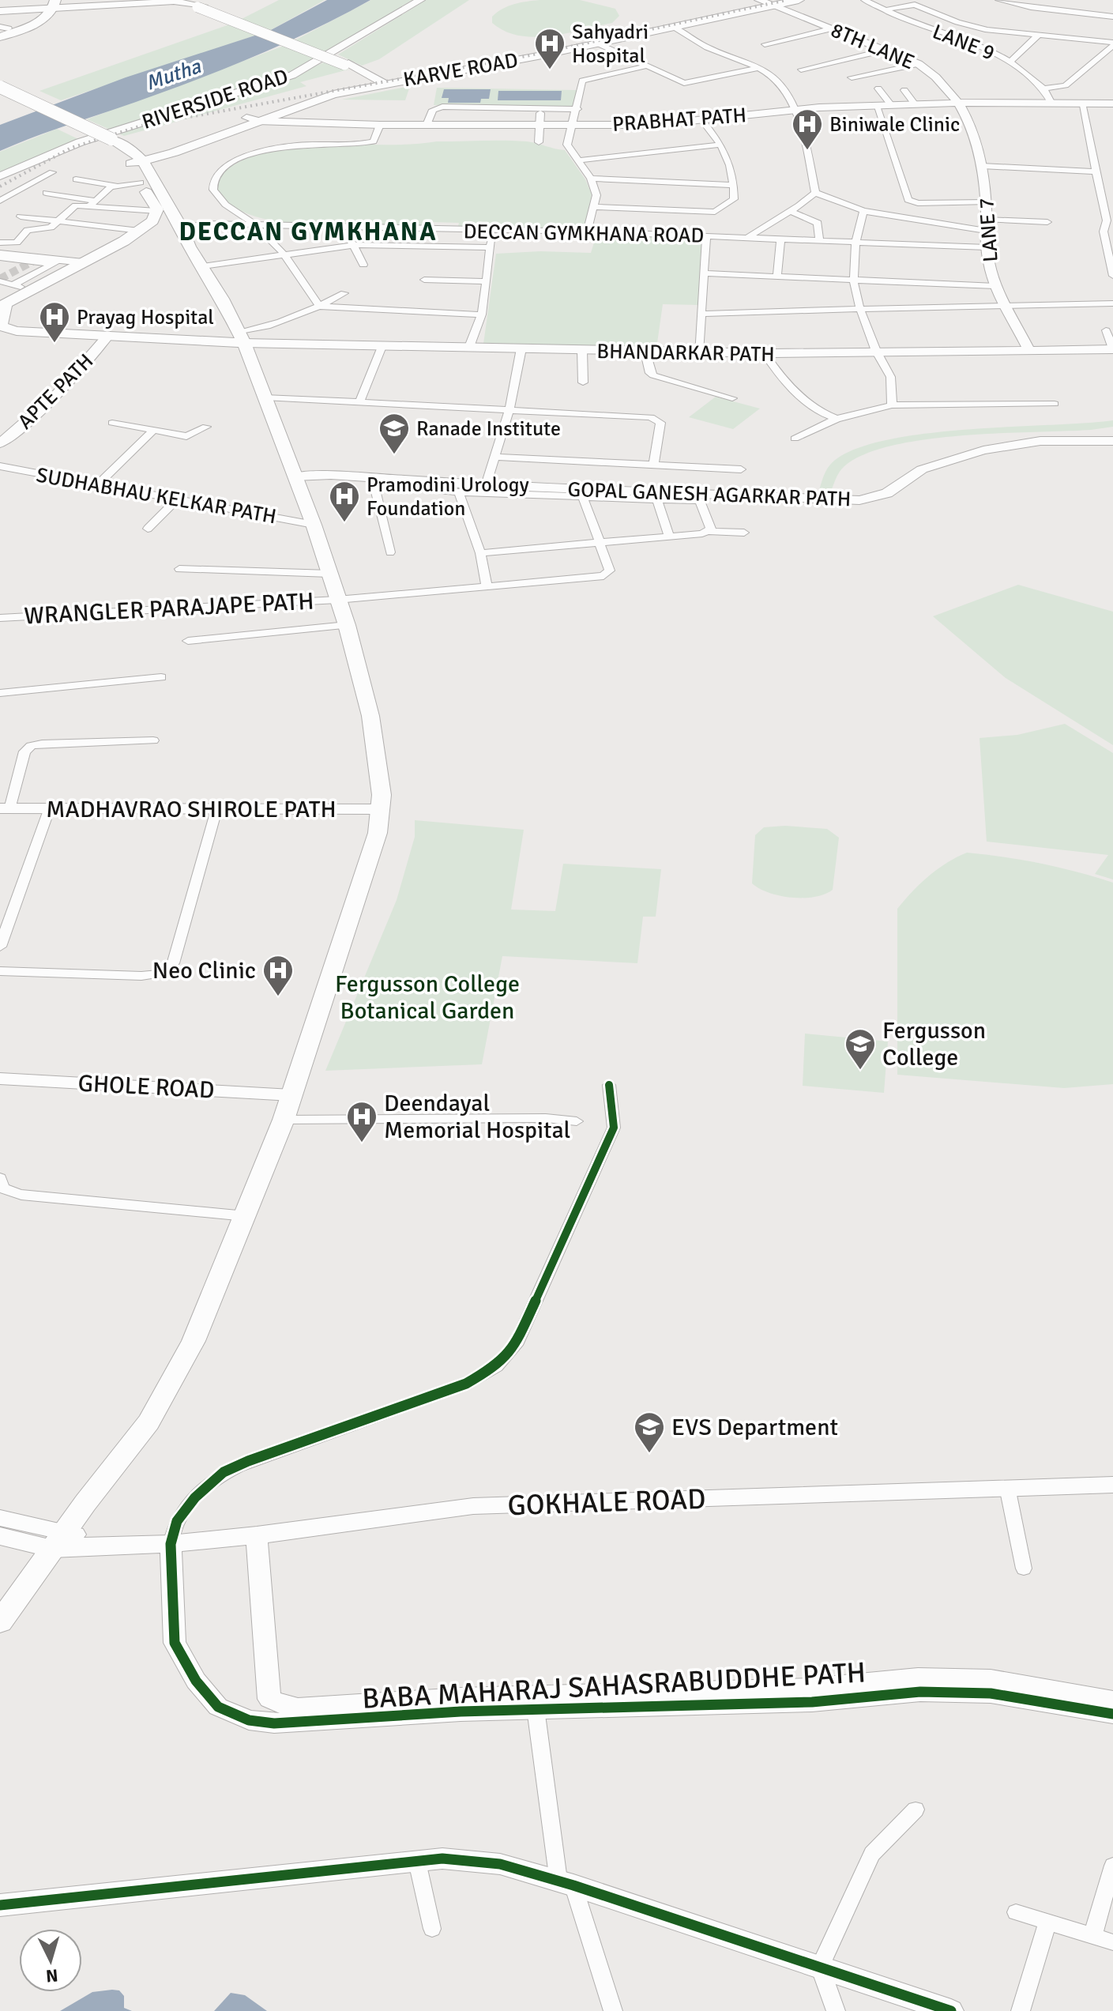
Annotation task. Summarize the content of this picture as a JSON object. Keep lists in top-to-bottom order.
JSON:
{
  "streets": {
    "main road": ["KARVE ROAD"],
    "street": [
      "LANE 9",
      "8TH LANE",
      "RIVERSIDE ROAD",
      "PRABHAT PATH",
      "LANE 7",
      "DECCAN GYMKHANA ROAD",
      "BHANDARKAR PATH",
      "APTE PATH",
      "GOPAL GANESH AGARKAR PATH",
      "SUDHABHAU KELKAR PATH",
      "WRANGLER PARAJAPE PATH",
      "MADHAVRAO SHIROLE PATH",
      "GHOLE ROAD",
      "GOKHALE ROAD",
      "BABA MAHARAJ SAHASRABUDDHE PATH"
    ]
  },
  "crossings": [
    ["LANE 9", "PRABHAT PATH"],
    ["8TH LANE", "KARVE ROAD"],
    ["8TH LANE", "PRABHAT PATH"],
    ["8TH LANE", "LANE 7"],
    ["KARVE ROAD", "PRABHAT PATH"],
    ["PRABHAT PATH", "LANE 7"],
    ["LANE 7", "DECCAN GYMKHANA ROAD"],
    ["LANE 7", "BHANDARKAR PATH"],
    ["GOKHALE ROAD", "BABA MAHARAJ SAHASRABUDDHE PATH"]
  ],
  "districts": ["DECCAN GYMKHANA"],
  "water": ["Mutha"],
  "parks": ["Fergusson College Botanical Garden"],
  "places": {
    "hospital": [
      "Sahyadri Hospital",
      "Biniwale Clinic",
      "Prayag Hospital",
      "Pramodini Urology Foundation",
      "Neo Clinic",
      "Deendayal Memorial Hospital"
    ],
    "school or university": ["Ranade Institute", "Fergusson College", "EVS Department"]
  },
  "north": "bottom"
}
